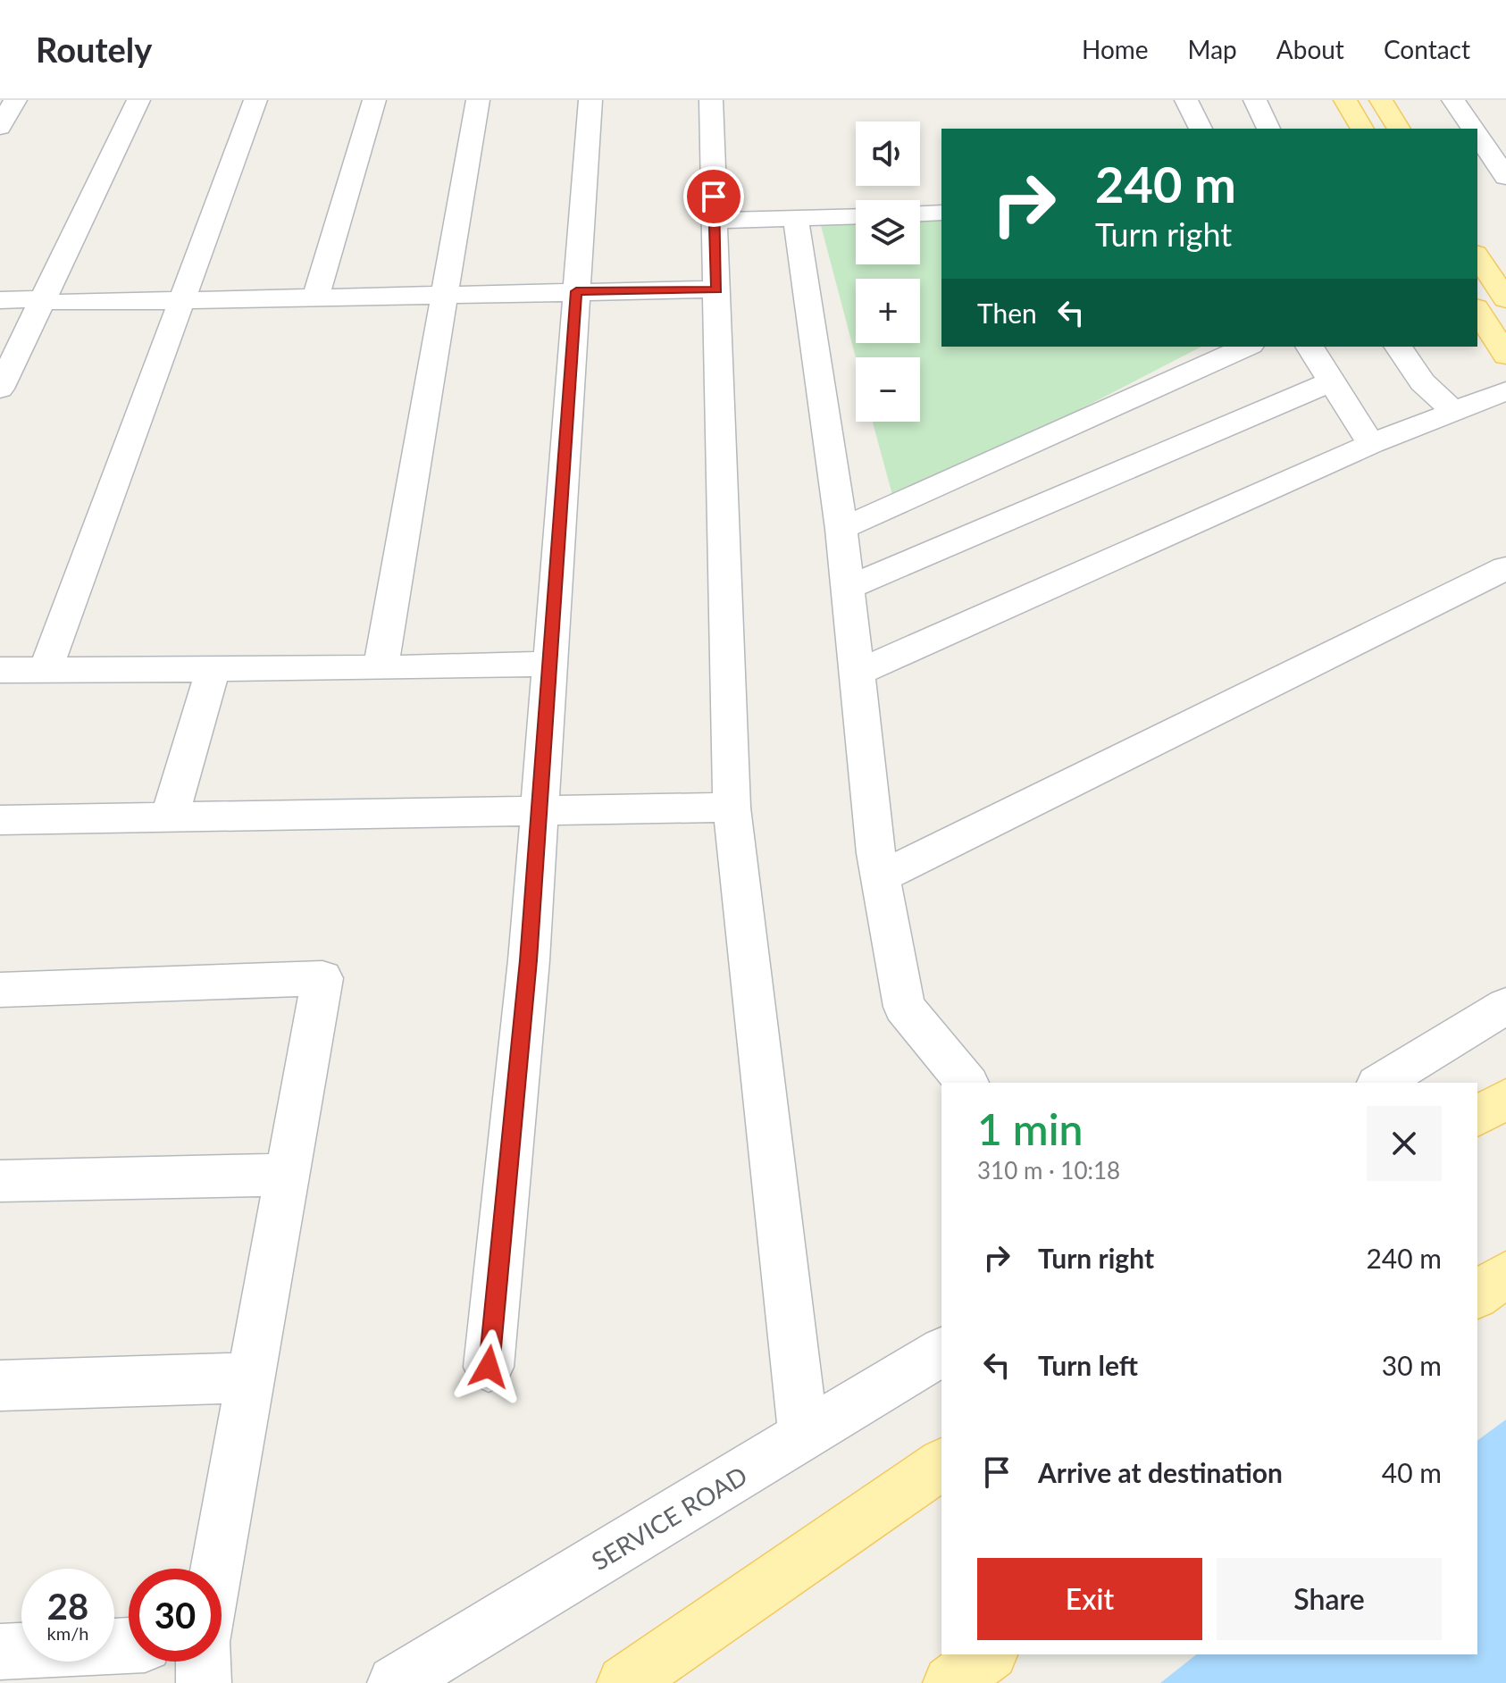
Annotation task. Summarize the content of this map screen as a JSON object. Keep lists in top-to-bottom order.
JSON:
{
  "streets": {
    "street": ["SERVICE ROAD"]
  },
  "page": {
    "header": "Routely",
    "nav": [
      "Home",
      "Map",
      "About",
      "Contact"
    ],
    "map_buttons": ["+", "−"],
    "turn": ["240 m", "Turn right"],
    "then": "Then",
    "heading": ["1 min", "310 m · 10:18"],
    "list": [
      {
        "name": "Turn right",
        "value": "240 m"
      },
      {
        "name": "Turn left",
        "value": "30 m"
      },
      {
        "name": "Arrive at destination",
        "value": "40 m"
      }
    ],
    "buttons": ["Exit", "Share"],
    "speed": "28 km/h",
    "limit": "30"
  }
}
